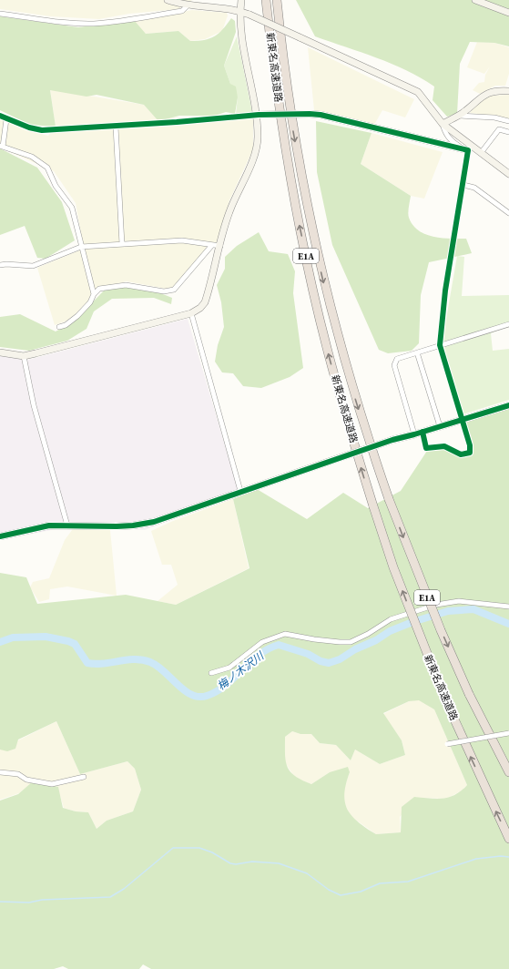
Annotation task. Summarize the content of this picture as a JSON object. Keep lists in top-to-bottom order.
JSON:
{
  "streets": {
    "highway": ["新東名高速道路", "E1A"]
  },
  "water": ["梅ノ木沢川"]
}
